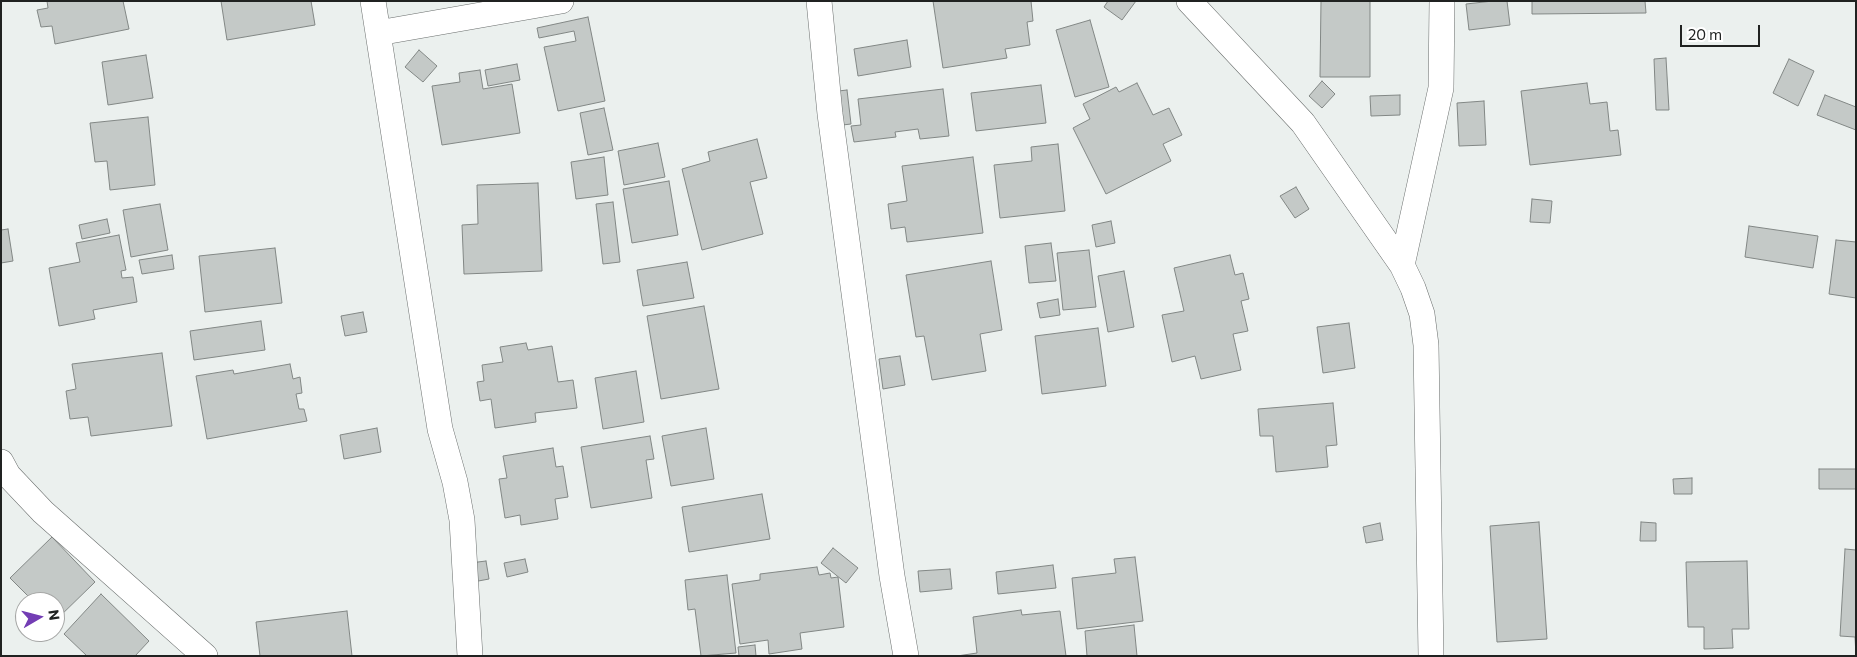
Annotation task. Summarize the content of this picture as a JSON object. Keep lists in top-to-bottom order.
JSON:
{
  "scale_bar": "20 m",
  "north": "right"
}
